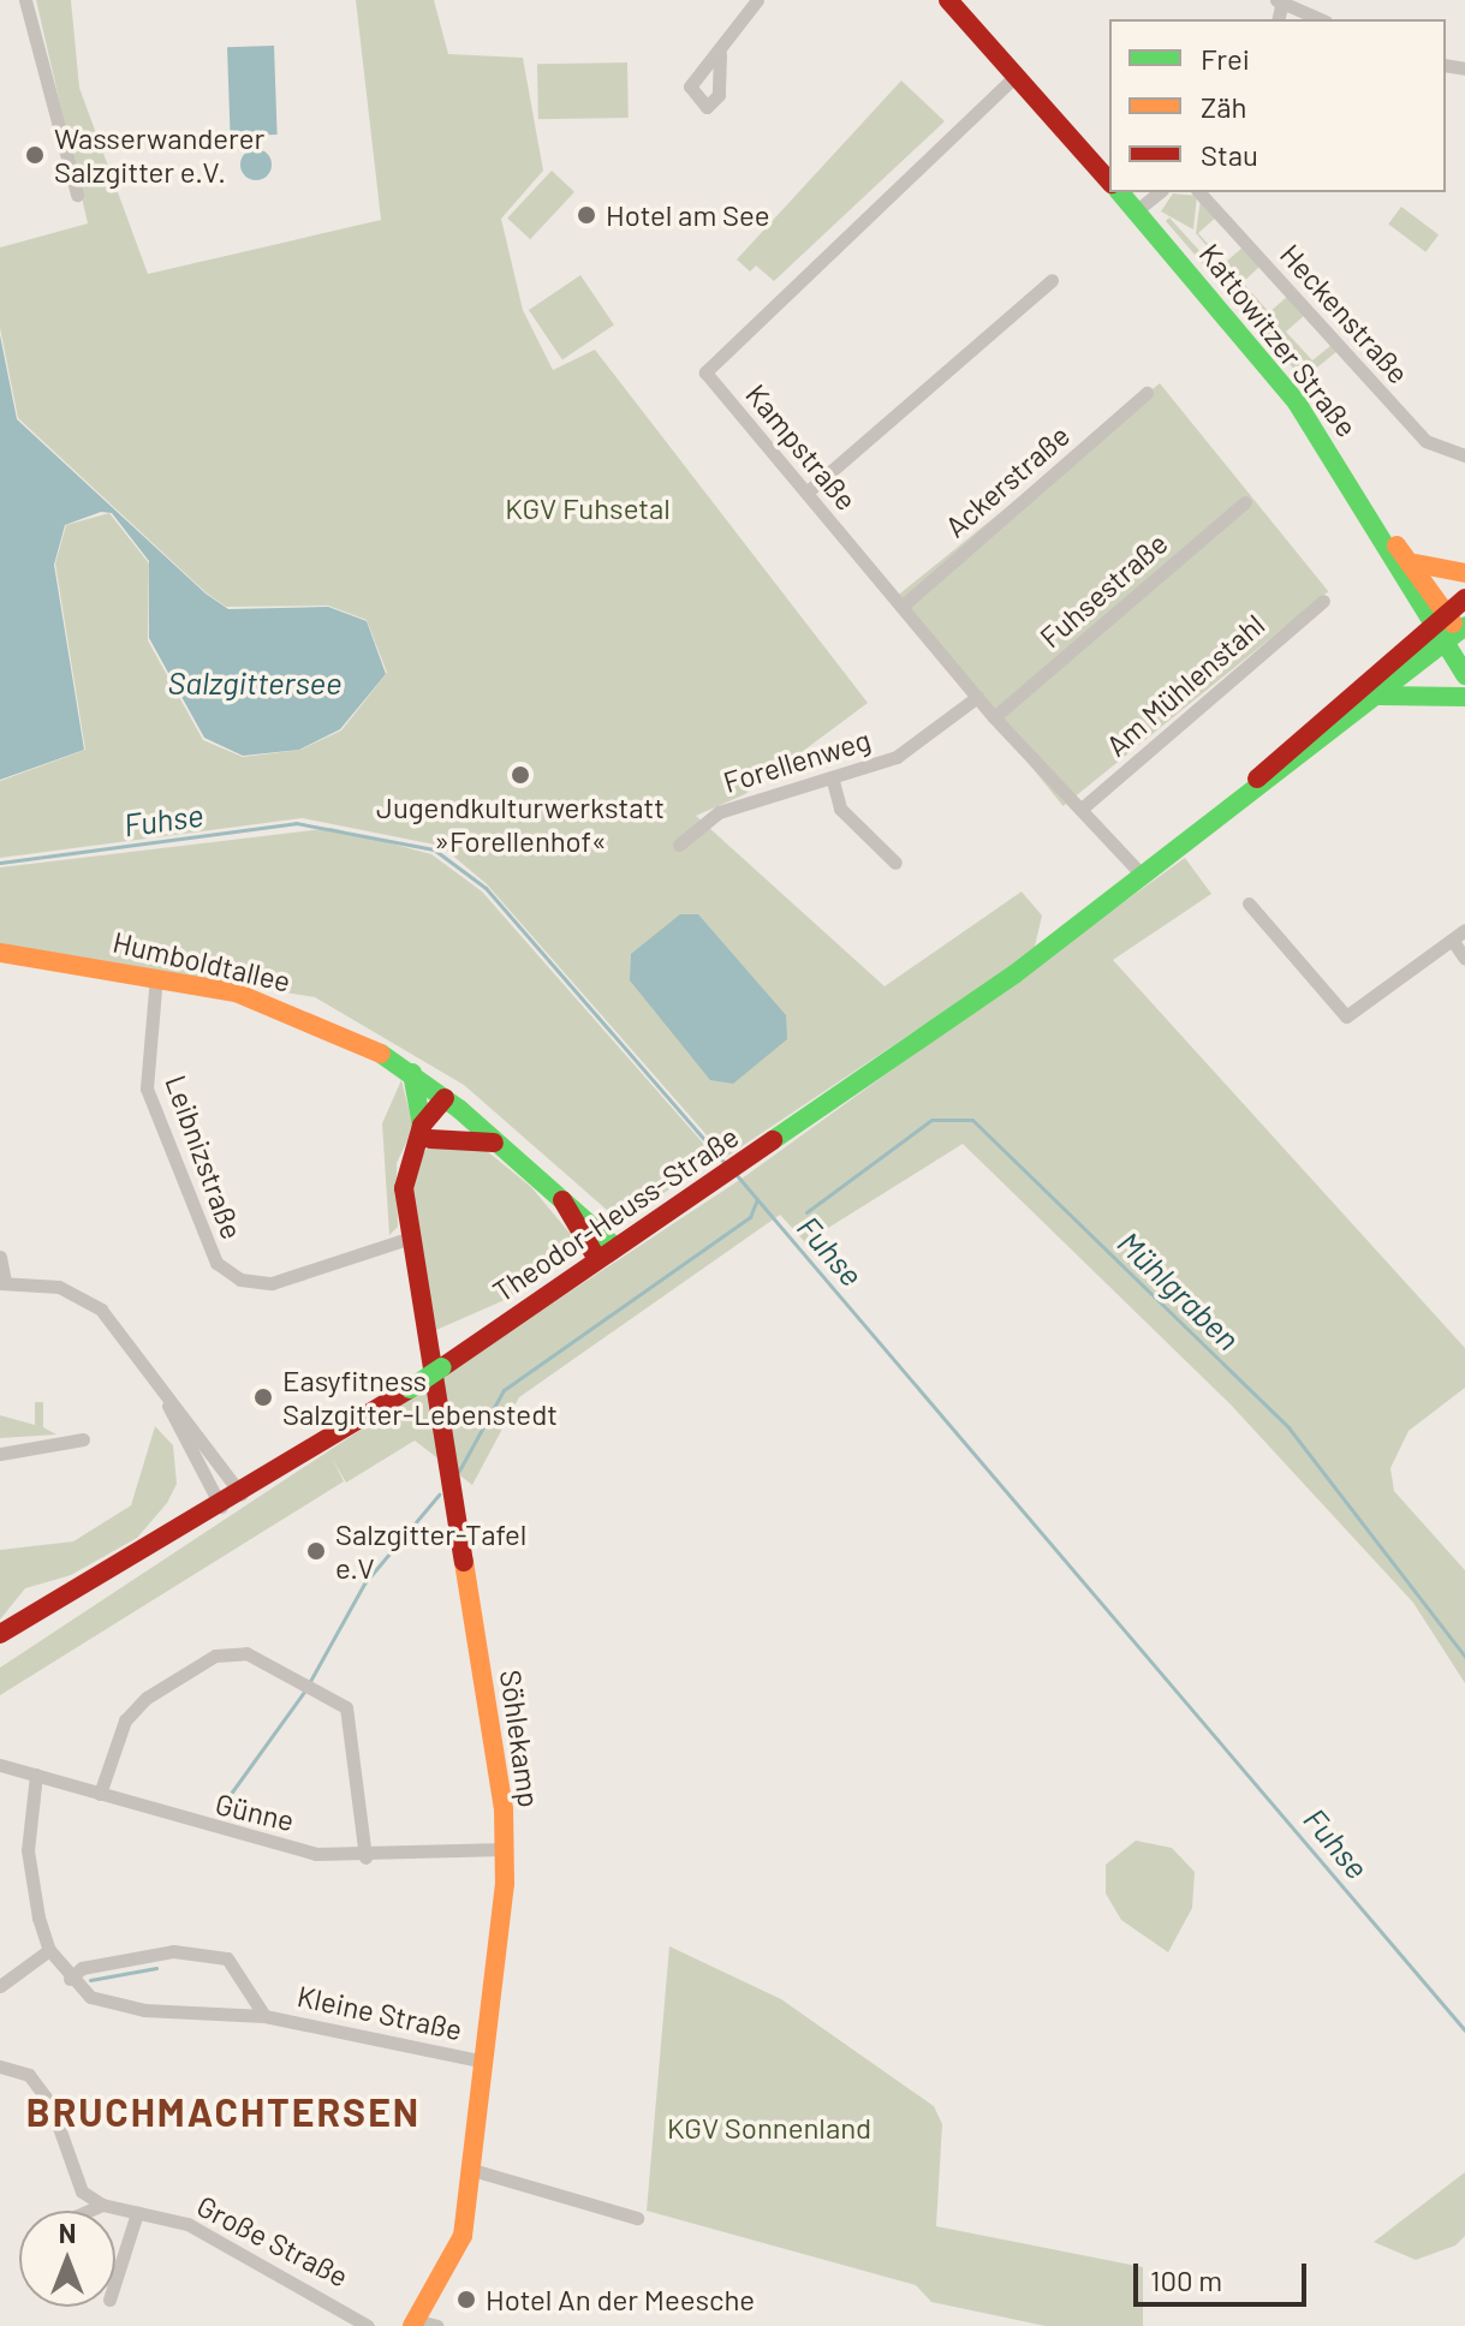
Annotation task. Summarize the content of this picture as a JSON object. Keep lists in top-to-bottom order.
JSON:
{
  "streets": {
    "street": [
      "Heckenstraße",
      "Kattowitzer Straße",
      "Kampstraße",
      "Ackerstraße",
      "Fuhsestraße",
      "Am Mühlenstahl",
      "Forellenweg",
      "Humboldtallee",
      "Leibnizstraße",
      "Theodor-Heuss-Straße",
      "Söhlekamp",
      "Günne",
      "Kleine Straße",
      "Große Straße"
    ]
  },
  "crossings": [
    ["Kampstraße", "Ackerstraße"],
    ["Kampstraße", "Fuhsestraße"],
    ["Kampstraße", "Am Mühlenstahl"],
    ["Kampstraße", "Forellenweg"],
    ["Kampstraße", "Theodor-Heuss-Straße"],
    ["Humboldtallee", "Leibnizstraße"],
    ["Humboldtallee", "Theodor-Heuss-Straße"],
    ["Humboldtallee", "Söhlekamp"],
    ["Leibnizstraße", "Söhlekamp"],
    ["Söhlekamp", "Günne"],
    ["Söhlekamp", "Kleine Straße"]
  ],
  "districts": ["BRUCHMACHTERSEN"],
  "water": ["Salzgittersee", "Fuhse", "Mühlgraben"],
  "parks": ["KGV Fuhsetal", "KGV Sonnenland"],
  "places": [
    "Wasserwanderer Salzgitter e.V.",
    "Hotel am See",
    "Jugendkulturwerkstatt »Forellenhof«",
    "Easyfitness Salzgitter-Lebenstedt",
    "Salzgitter-Tafel e.V",
    "Hotel An der Meesche"
  ],
  "legend": ["Frei", "Zäh", "Stau"],
  "scale_bar": "100 m",
  "north": "top"
}
